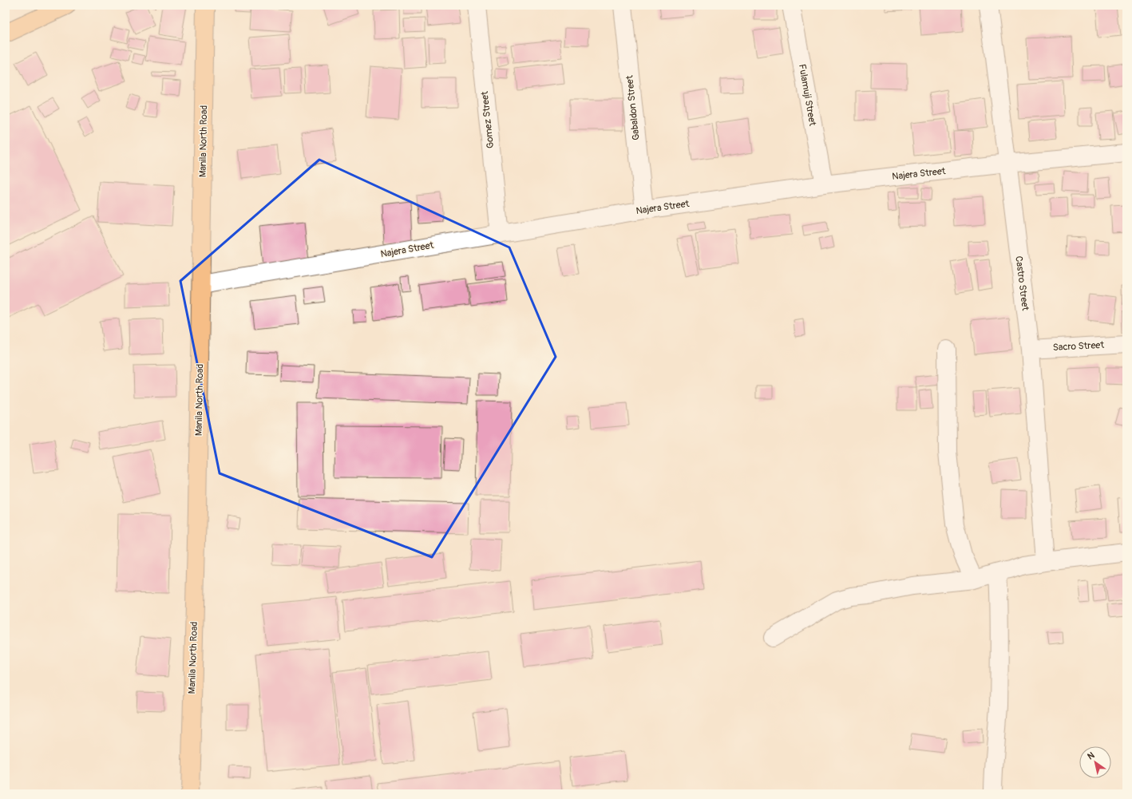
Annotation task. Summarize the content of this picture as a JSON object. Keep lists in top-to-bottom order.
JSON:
{
  "streets": {
    "main road": ["Manila North Road"],
    "street": [
      "Fulamuji Street",
      "Gabaldon Street",
      "Gomez Street",
      "Najera Street",
      "Castro Street",
      "Sacro Street"
    ]
  },
  "crossings": [
    ["Fulamuji Street", "Najera Street"],
    ["Gabaldon Street", "Najera Street"],
    ["Gomez Street", "Najera Street"],
    ["Manila North Road", "Najera Street"],
    ["Najera Street", "Castro Street"],
    ["Castro Street", "Sacro Street"]
  ],
  "north": "top left"
}
